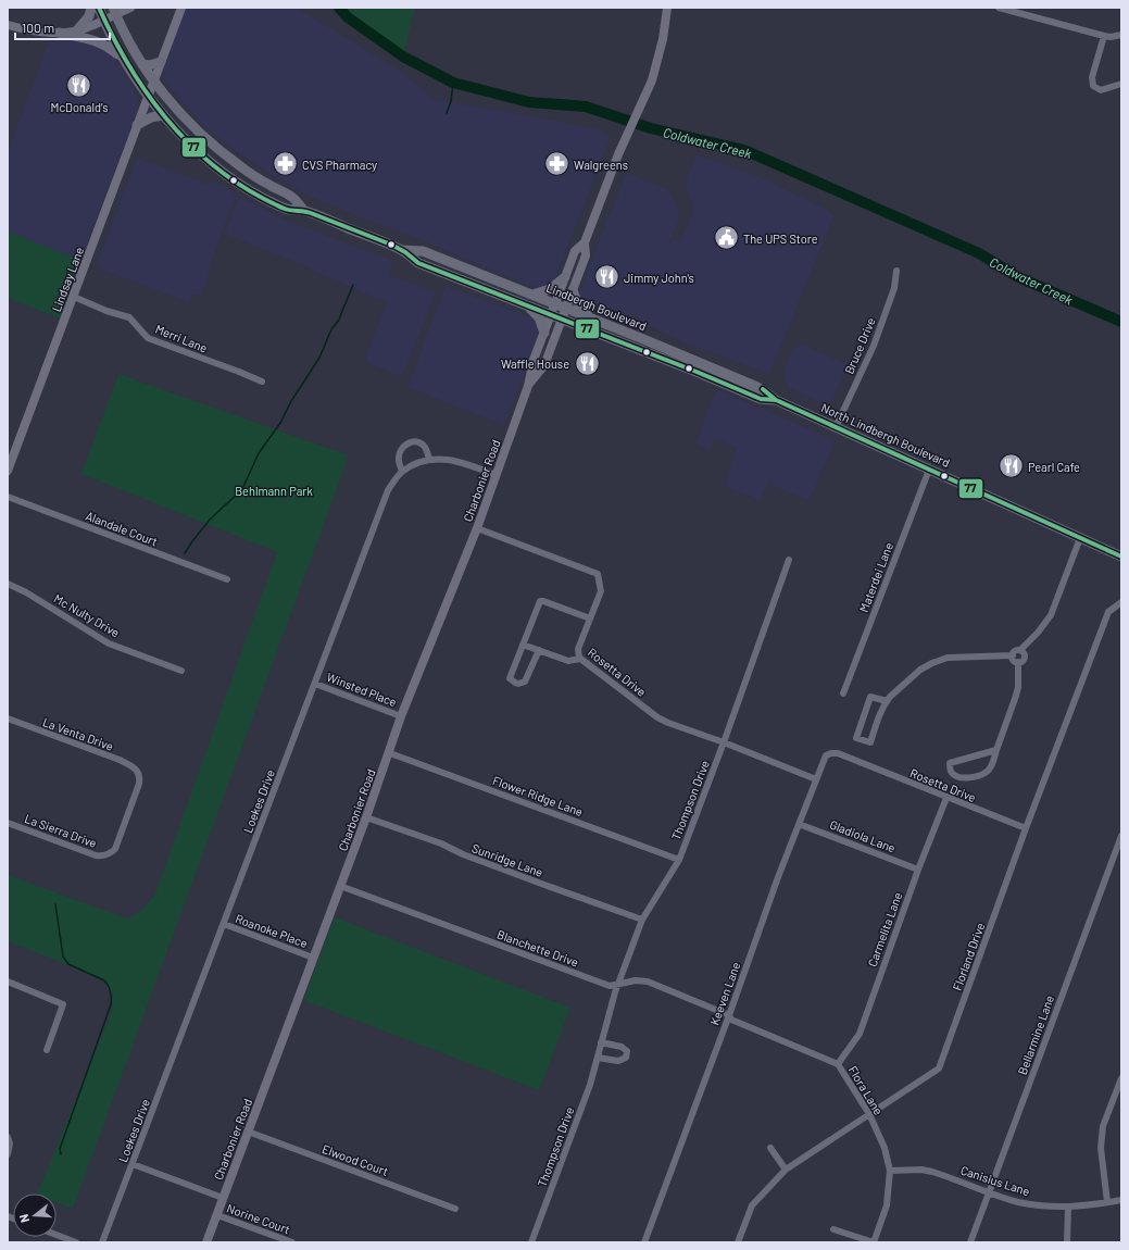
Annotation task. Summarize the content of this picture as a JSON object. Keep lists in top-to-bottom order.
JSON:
{
  "streets": {
    "main road": [
      "Lindsay Lane",
      "Lindbergh Boulevard",
      "North Lindbergh Boulevard",
      "Charbonier Road"
    ],
    "street": [
      "Merri Lane",
      "Bruce Drive",
      "Alandale Court",
      "Materdei Lane",
      "Mc Nulty Drive",
      "Rosetta Drive",
      "Winsted Place",
      "La Venta Drive",
      "Flower Ridge Lane",
      "Thompson Drive",
      "Loekes Drive",
      "La Sierra Drive",
      "Gladiola Lane",
      "Sunridge Lane",
      "Carmelita Lane",
      "Roanoke Place",
      "Blanchette Drive",
      "Florland Drive",
      "Keeven Lane",
      "Bellarmine Lane",
      "Flora Lane",
      "Elwood Court",
      "Canisius Lane",
      "Norine Court"
    ]
  },
  "crossings": [
    ["Lindsay Lane", "Lindbergh Boulevard"],
    ["Lindsay Lane", "Merri Lane"],
    ["Lindbergh Boulevard", "North Lindbergh Boulevard"],
    ["Lindbergh Boulevard", "Charbonier Road"],
    ["Bruce Drive", "North Lindbergh Boulevard"],
    ["North Lindbergh Boulevard", "Materdei Lane"],
    ["Charbonier Road", "Rosetta Drive"],
    ["Charbonier Road", "Winsted Place"],
    ["Charbonier Road", "Flower Ridge Lane"],
    ["Charbonier Road", "Loekes Drive"],
    ["Charbonier Road", "Sunridge Lane"],
    ["Charbonier Road", "Roanoke Place"],
    ["Charbonier Road", "Blanchette Drive"],
    ["Charbonier Road", "Elwood Court"],
    ["Charbonier Road", "Norine Court"],
    ["Rosetta Drive", "Thompson Drive"],
    ["Rosetta Drive", "Carmelita Lane"],
    ["Rosetta Drive", "Florland Drive"],
    ["Rosetta Drive", "Keeven Lane"],
    ["Winsted Place", "Loekes Drive"],
    ["La Venta Drive", "La Sierra Drive"],
    ["Flower Ridge Lane", "Thompson Drive"],
    ["Thompson Drive", "Sunridge Lane"],
    ["Thompson Drive", "Blanchette Drive"],
    ["Loekes Drive", "Roanoke Place"],
    ["Gladiola Lane", "Carmelita Lane"],
    ["Gladiola Lane", "Keeven Lane"],
    ["Carmelita Lane", "Flora Lane"],
    ["Blanchette Drive", "Keeven Lane"],
    ["Blanchette Drive", "Flora Lane"],
    ["Florland Drive", "Flora Lane"],
    ["Keeven Lane", "Flora Lane"],
    ["Bellarmine Lane", "Canisius Lane"],
    ["Flora Lane", "Canisius Lane"]
  ],
  "water": ["Coldwater Creek"],
  "parks": ["Behlmann Park"],
  "places": {
    "restaurant": [
      "McDonald's",
      "Jimmy John's",
      "Waffle House",
      "Pearl Cafe"
    ],
    "pharmacy": ["CVS Pharmacy", "Walgreens"],
    "public building": ["The UPS Store"]
  },
  "lines": ["transit line 77"],
  "scale_bar": "100 m",
  "north": "left"
}
